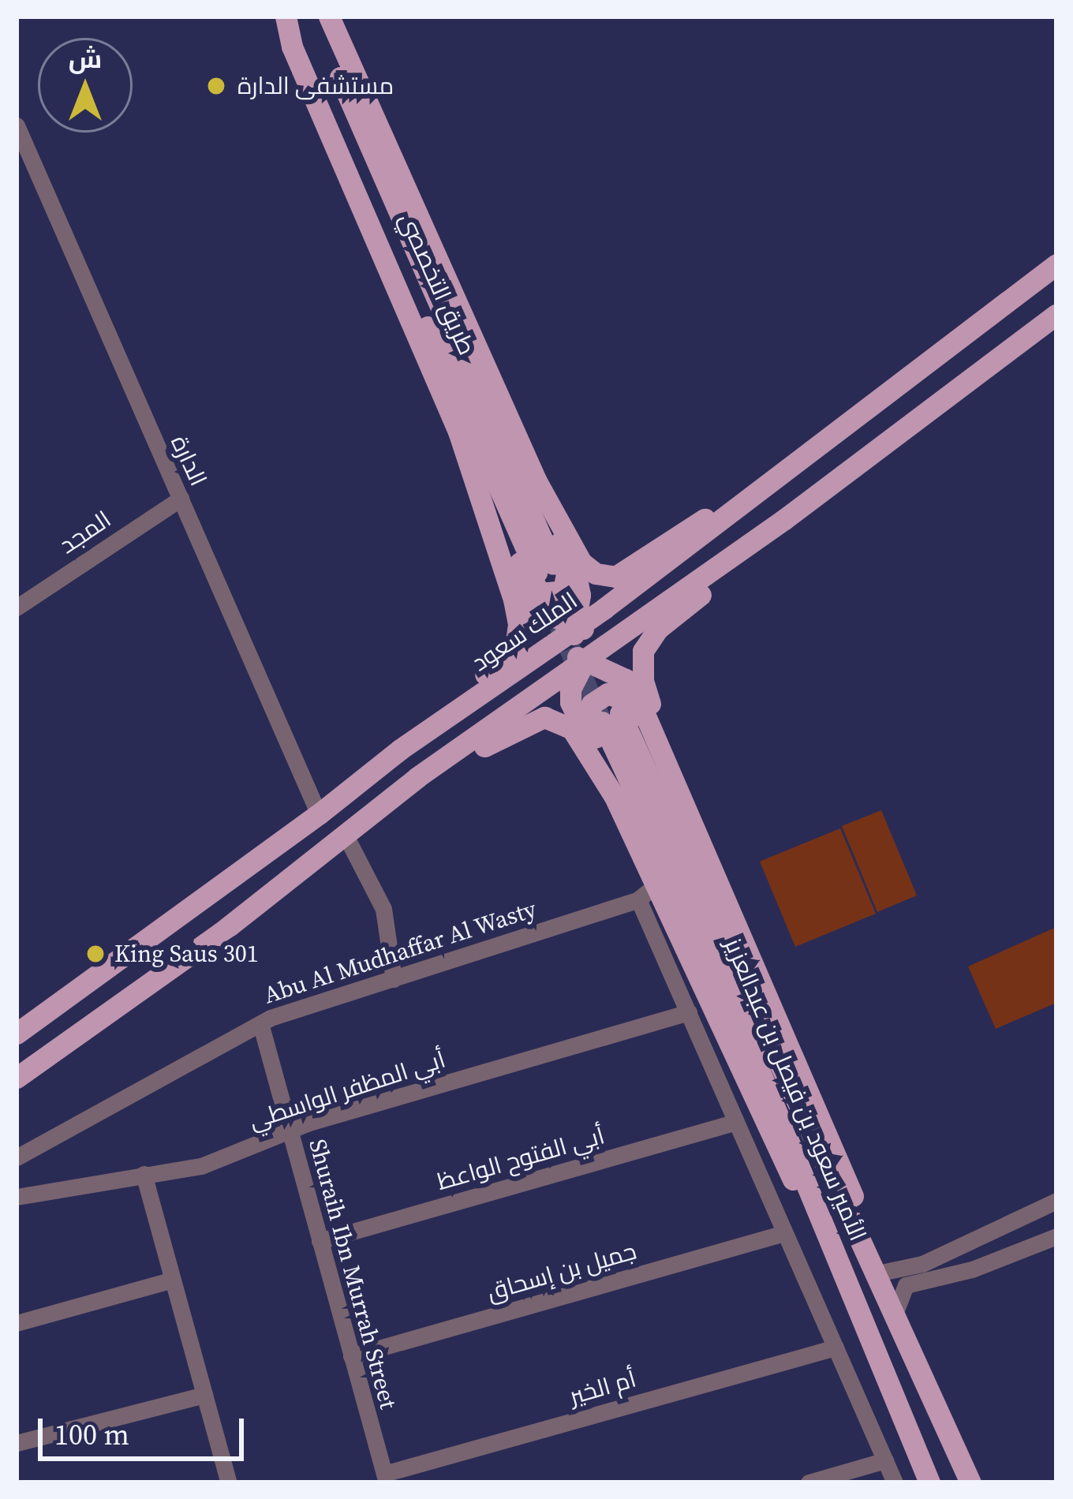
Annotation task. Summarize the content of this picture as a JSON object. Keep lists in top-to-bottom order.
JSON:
{
  "streets": {
    "main road": ["طريق التخصصي", "الملك سعود", "الأمير سعود بن فيصل بن عبدالعزيز"],
    "street": [
      "الدارة",
      "المجد",
      "Abu Al Mudhaffar Al Wasty",
      "أبي المظفر الواسطي",
      "أبي الفتوح الواعظ",
      "جميل بن إسحاق",
      "Shuraih Ibn Murrah Street",
      "أم الخير"
    ]
  },
  "crossings": [
    ["الدارة", "المجد"],
    ["الدارة", "الملك سعود"],
    ["Abu Al Mudhaffar Al Wasty", "Shuraih Ibn Murrah Street"],
    ["أبي المظفر الواسطي", "Shuraih Ibn Murrah Street"],
    ["أبي الفتوح الواعظ", "Shuraih Ibn Murrah Street"],
    ["جميل بن إسحاق", "Shuraih Ibn Murrah Street"],
    ["Shuraih Ibn Murrah Street", "أم الخير"]
  ],
  "places": ["مستشفى الدارة", "King Saus 301"],
  "scale_bar": "100 m",
  "north": "top"
}
